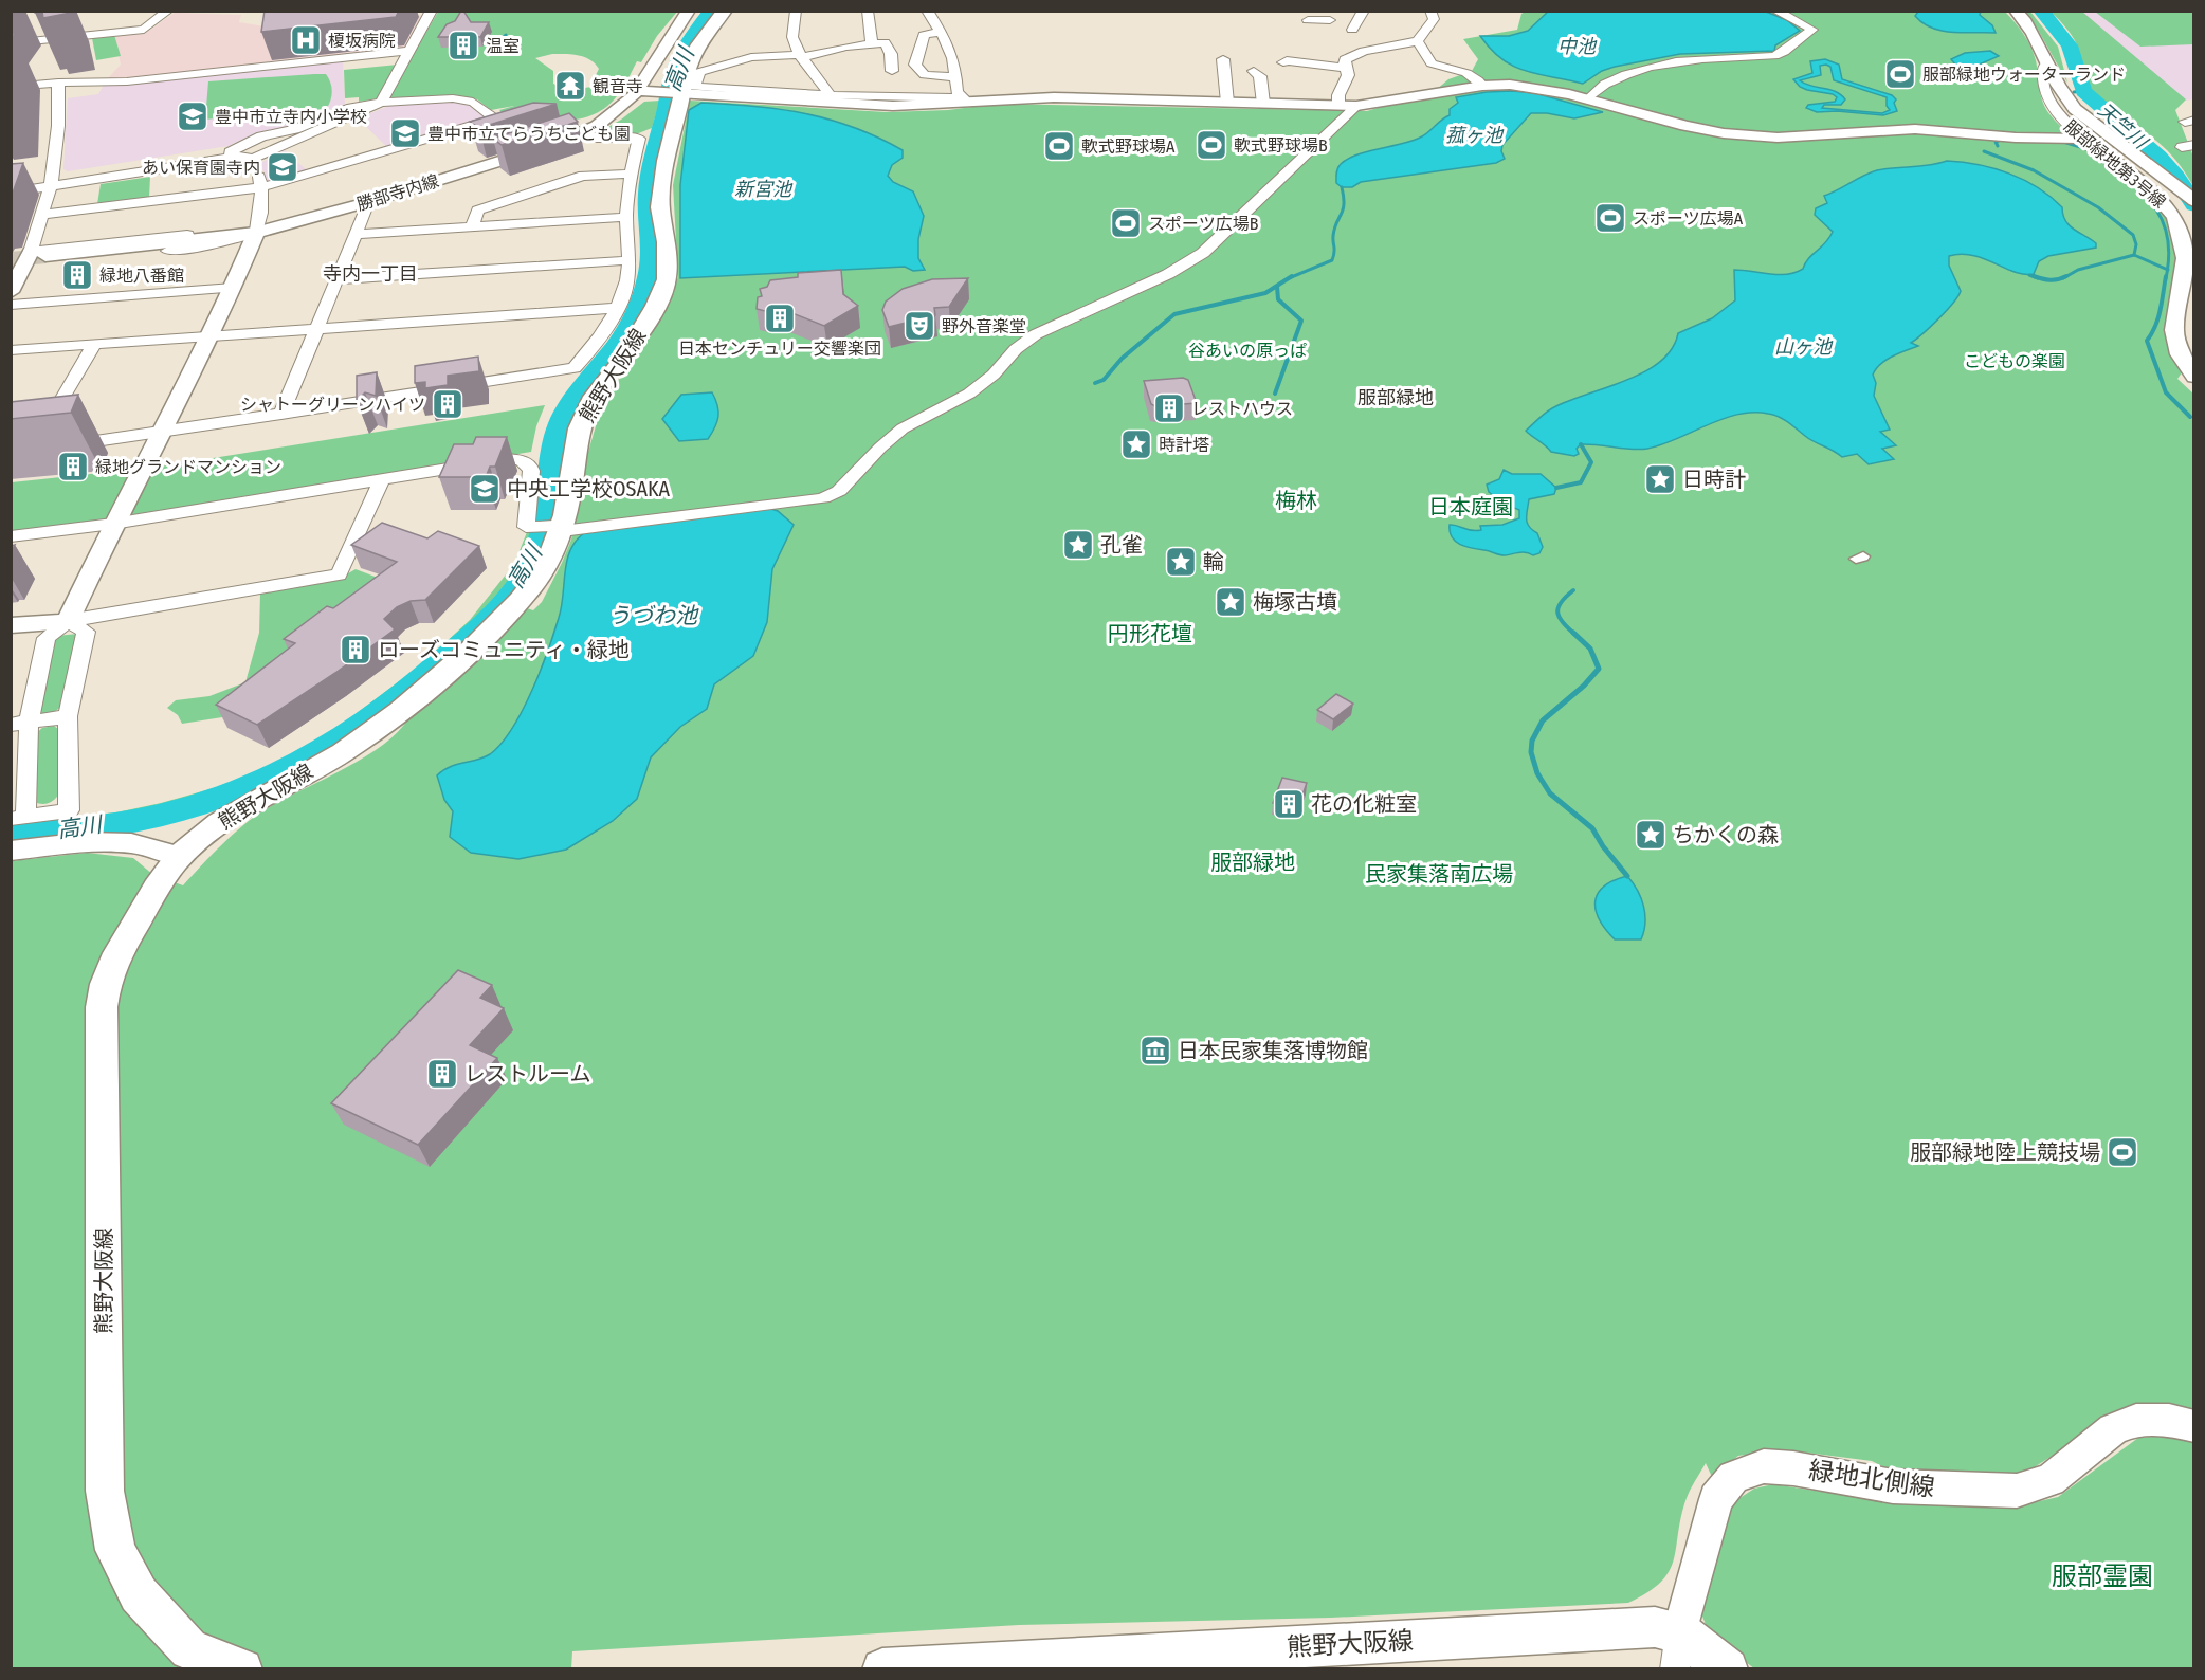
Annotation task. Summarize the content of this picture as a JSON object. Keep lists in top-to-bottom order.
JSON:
{
  "streets": {
    "main road": ["熊野大阪線"],
    "street": ["服部緑地第3号線", "勝部寺内線", "緑地北側線"]
  },
  "crossings": [
    ["熊野大阪線", "緑地北側線"]
  ],
  "districts": ["寺内一丁目", "服部緑地"],
  "water": [
    "中池",
    "高川",
    "天竺川",
    "菰ヶ池",
    "新宮池",
    "山ヶ池",
    "うづわ池"
  ],
  "parks": [
    "谷あいの原っぱ",
    "こどもの楽園",
    "梅林",
    "日本庭園",
    "円形花壇",
    "服部緑地",
    "民家集落南広場",
    "服部霊園"
  ],
  "places": {
    "hospital": ["榎坂病院"],
    "building": [
      "温室",
      "緑地八番館",
      "日本センチュリー交響楽団",
      "シャトーグリーンハイツ",
      "レストハウス",
      "緑地グランドマンション",
      "ローズコミュニティ・緑地",
      "花の化粧室",
      "レストルーム"
    ],
    "sports": [
      "服部緑地ウォーターランド",
      "軟式野球場B",
      "軟式野球場A",
      "スポーツ広場A",
      "スポーツ広場B",
      "服部緑地陸上競技場"
    ],
    "temple": ["観音寺"],
    "school or university": [
      "豊中市立寺内小学校",
      "豊中市立てらうちこども園",
      "あい保育園寺内",
      "中央工学校OSAKA"
    ],
    "theatre": ["野外音楽堂"],
    "place": [
      "時計塔",
      "日時計",
      "孔雀",
      "輪",
      "梅塚古墳",
      "ちかくの森"
    ],
    "museum": ["日本民家集落博物館"]
  }
}
